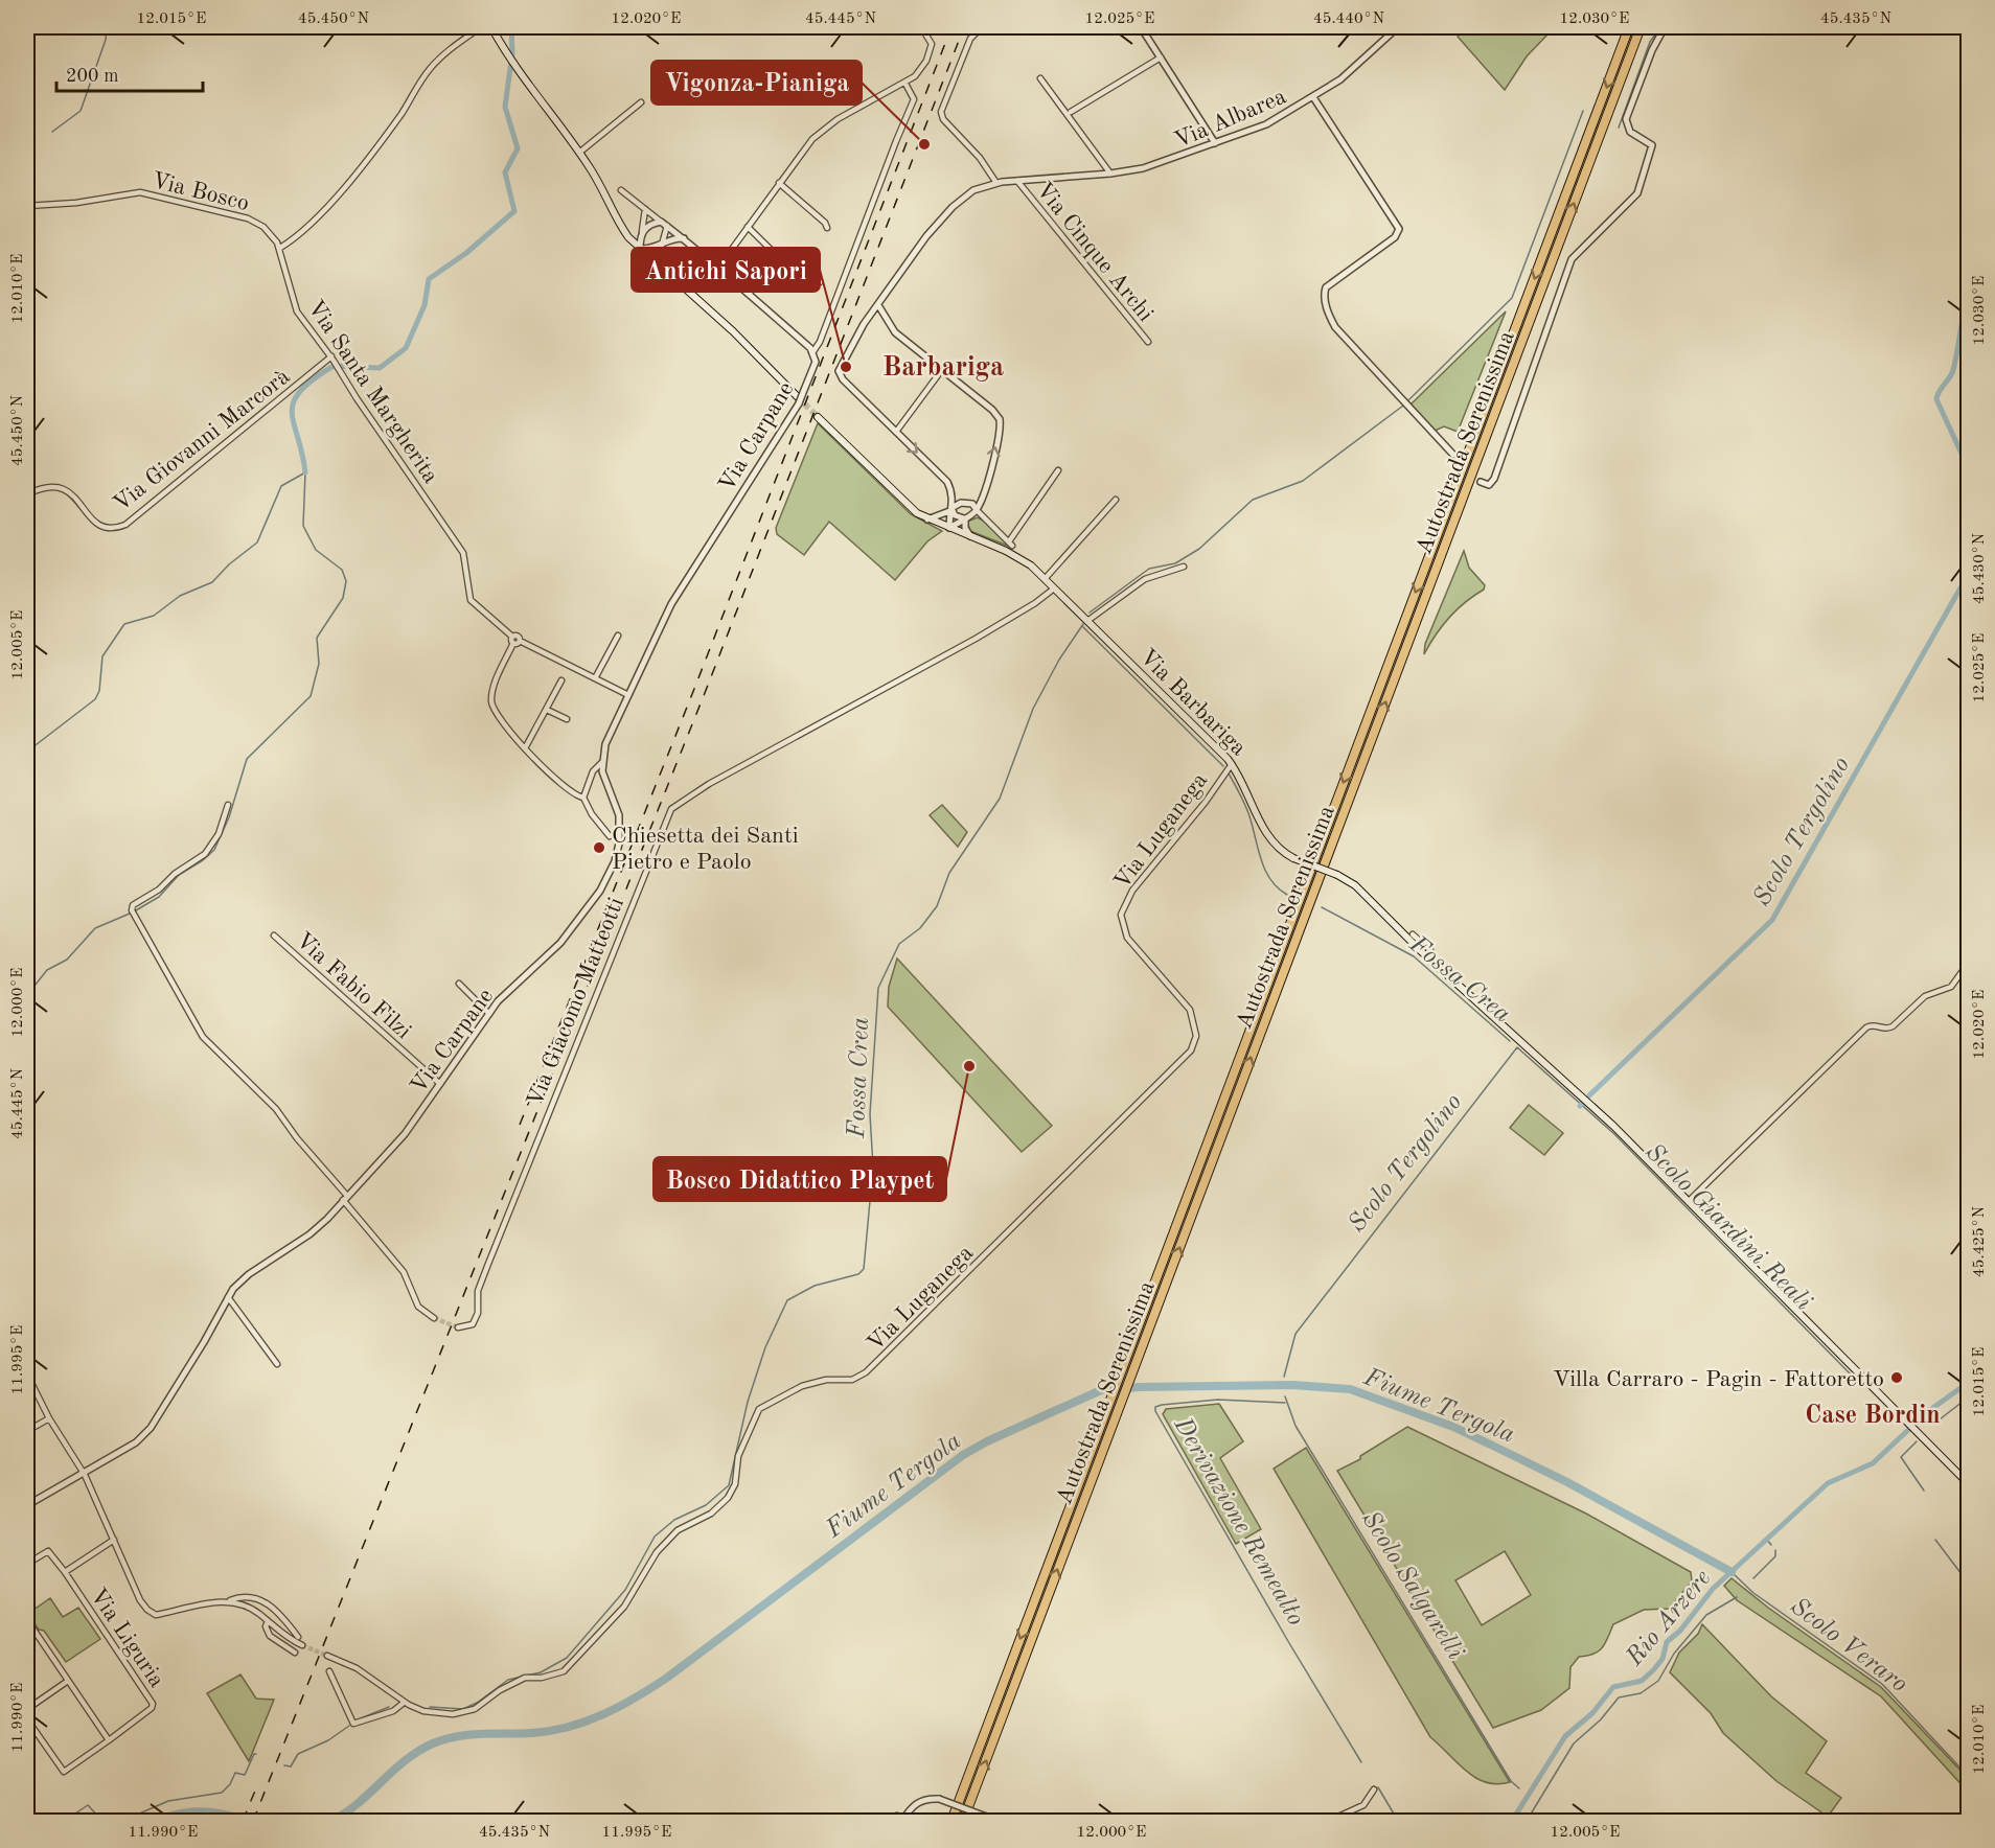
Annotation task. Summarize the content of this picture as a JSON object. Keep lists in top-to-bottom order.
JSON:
{
  "streets": {
    "highway": ["Autostrada Serenissima"],
    "main road": ["Via Barbariga"],
    "street": [
      "Via Albarea",
      "Via Bosco",
      "Via Cinque Archi",
      "Via Santa Margherita",
      "Via Carpane",
      "Via Giovanni Marcorà",
      "Via Luganega",
      "Via Fabio Filzi",
      "Via Giacomo Matteotti",
      "Via Liguria"
    ]
  },
  "crossings": [
    ["Via Albarea", "Via Cinque Archi"],
    ["Via Bosco", "Via Santa Margherita"],
    ["Via Santa Margherita", "Via Carpane"],
    ["Via Santa Margherita", "Via Giovanni Marcorà"],
    ["Via Carpane", "Via Fabio Filzi"],
    ["Via Barbariga", "Via Luganega"],
    ["Via Barbariga", "Via Giacomo Matteotti"]
  ],
  "districts": ["Barbariga", "Case Bordin"],
  "water": [
    "Scolo Tergolino",
    "Fossa Crea",
    "Scolo Giardini Reali",
    "Fiume Tergola",
    "Derivazione Remealto",
    "Scolo Salgarelli",
    "Rio Arzere",
    "Scolo Veraro"
  ],
  "places": [
    "Vigonza-Pianiga",
    "Antichi Sapori",
    "Chiesetta dei Santi Pietro e Paolo",
    "Bosco Didattico Playpet",
    "Villa Carraro - Pagin - Fattoretto"
  ],
  "scale_bar": "200 m",
  "coordinates": [
    "12.015°E",
    "45.450°N",
    "12.020°E",
    "45.445°N",
    "12.025°E",
    "45.440°N",
    "12.030°E",
    "45.435°N",
    "12.010°E",
    "45.430°N",
    "12.005°E",
    "12.000°E",
    "45.425°N",
    "11.995°E",
    "11.990°E"
  ]
}
